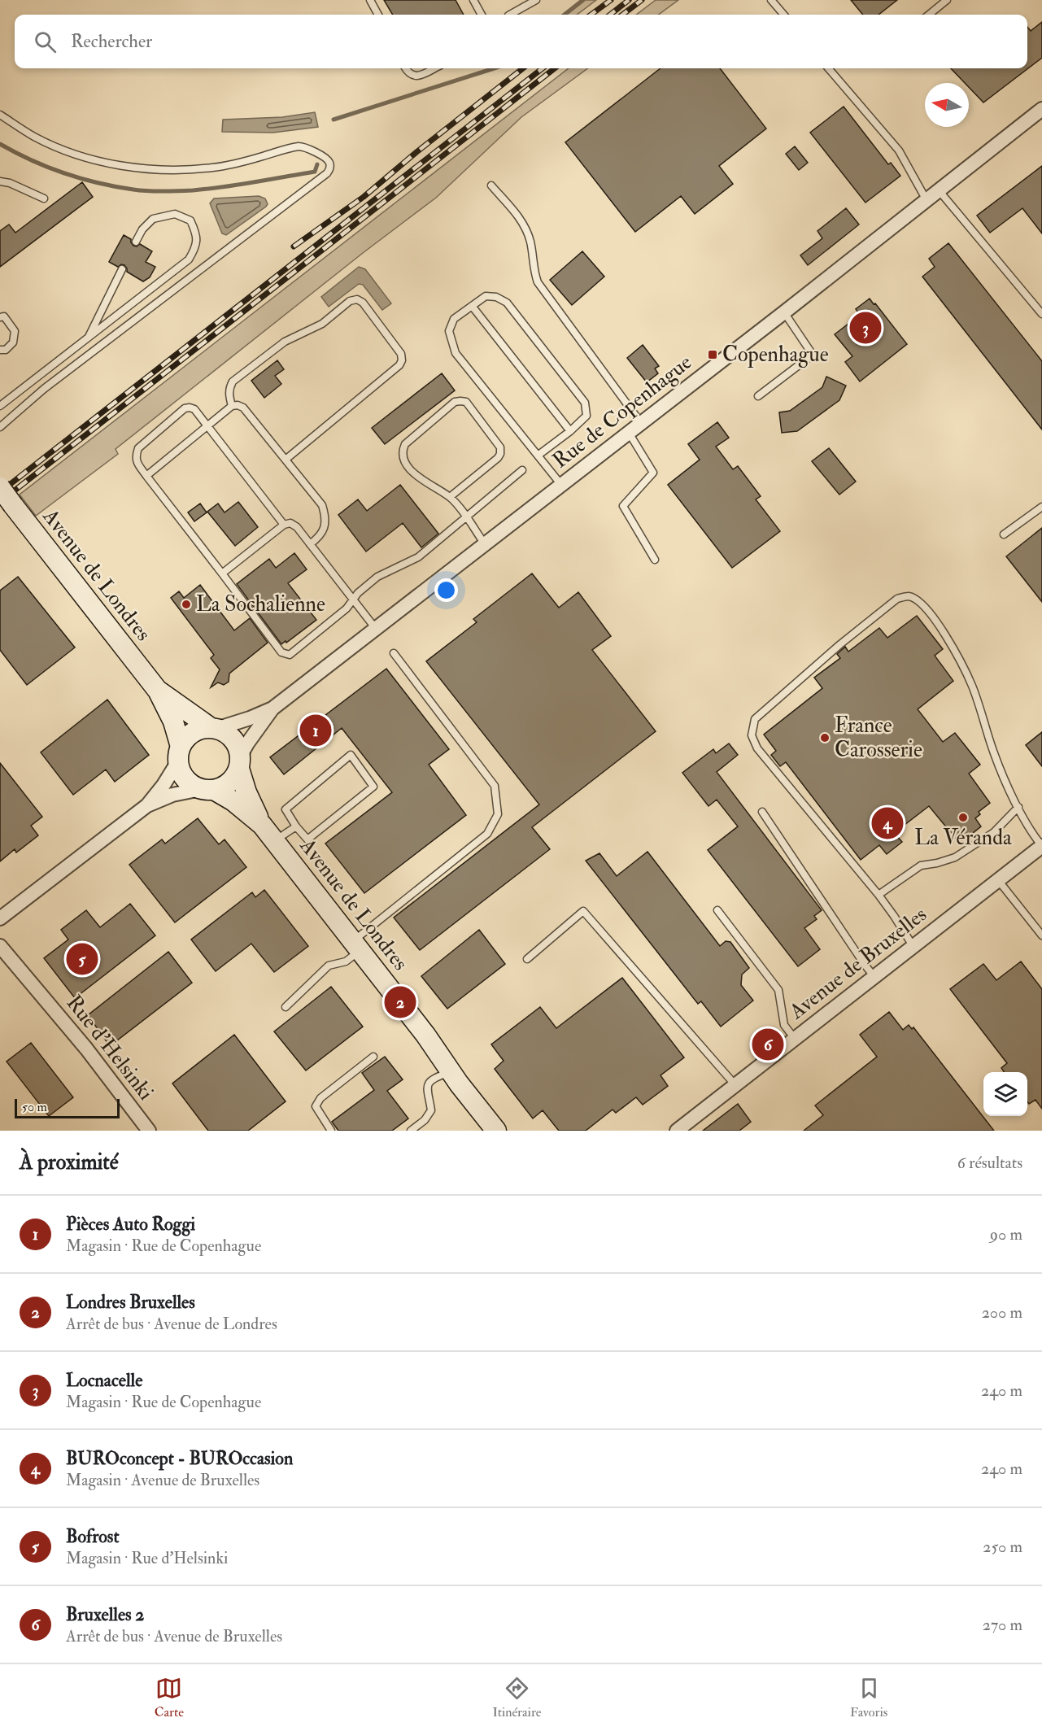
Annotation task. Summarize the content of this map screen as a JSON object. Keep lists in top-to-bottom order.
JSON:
{
  "streets": {
    "street": [
      "Rue de Copenhague",
      "Avenue de Londres",
      "Avenue de Bruxelles",
      "Rue d'Helsinki"
    ]
  },
  "crossings": [
    ["Rue de Copenhague", "Avenue de Londres"]
  ],
  "places": {
    "transit": ["Copenhague"],
    "other": ["La Sochalienne", "France Carosserie", "La Véranda"]
  },
  "scale_bar": "50 m",
  "north": "left",
  "page": {
    "search": "Rechercher",
    "pins": [
      "3",
      "1",
      "4",
      "5",
      "2",
      "6"
    ],
    "scale": "50 m",
    "heading": ["À proximité", "6 résultats"],
    "list": [
      {
        "mark": "1",
        "name": "Pièces Auto Roggi",
        "note": "Magasin · Rue de Copenhague",
        "value": "90 m"
      },
      {
        "mark": "2",
        "name": "Londres Bruxelles",
        "note": "Arrêt de bus · Avenue de Londres",
        "value": "200 m"
      },
      {
        "mark": "3",
        "name": "Locnacelle",
        "note": "Magasin · Rue de Copenhague",
        "value": "240 m"
      },
      {
        "mark": "4",
        "name": "BUROconcept - BUROccasion",
        "note": "Magasin · Avenue de Bruxelles",
        "value": "240 m"
      },
      {
        "mark": "5",
        "name": "Bofrost",
        "note": "Magasin · Rue d'Helsinki",
        "value": "250 m"
      },
      {
        "mark": "6",
        "name": "Bruxelles 2",
        "note": "Arrêt de bus · Avenue de Bruxelles",
        "value": "270 m"
      }
    ],
    "nav": ["Carte", "Itinéraire", "Favoris"]
  }
}
